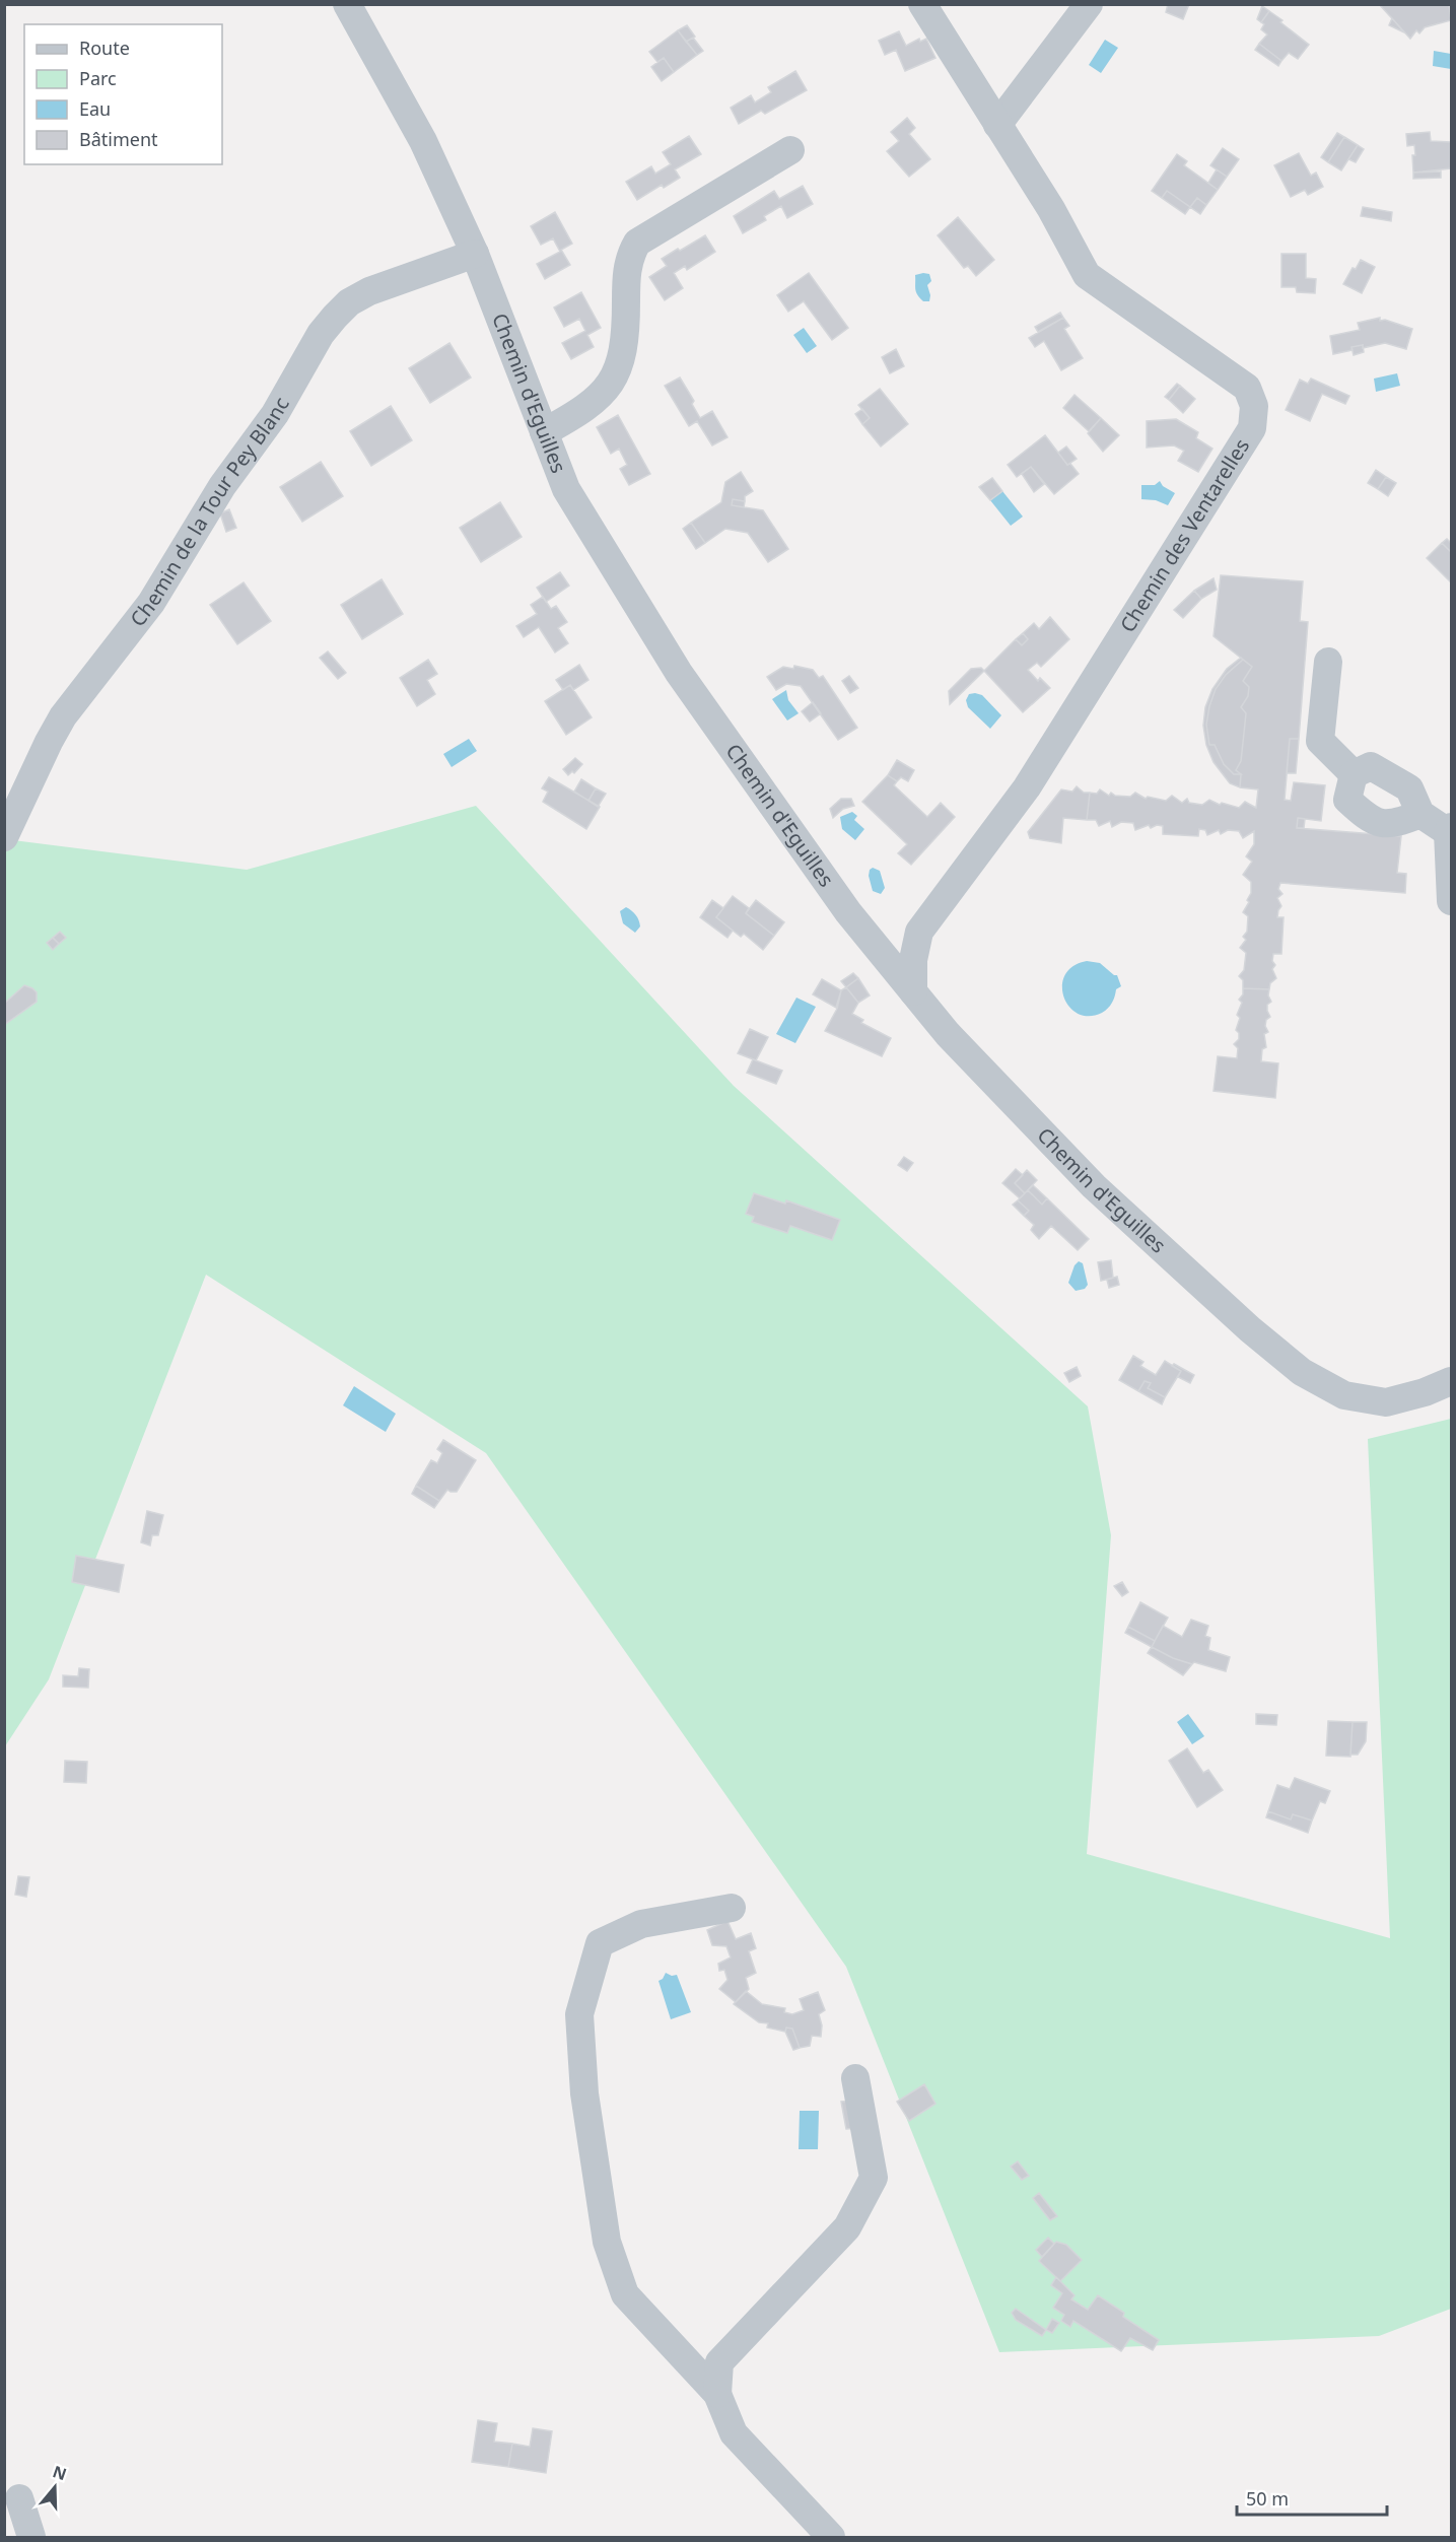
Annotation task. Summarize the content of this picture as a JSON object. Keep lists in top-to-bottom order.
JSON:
{
  "streets": {
    "street": ["Chemin d'Eguilles", "Chemin de la Tour Pey Blanc", "Chemin des Ventarelles"]
  },
  "crossings": [
    ["Chemin d'Eguilles", "Chemin de la Tour Pey Blanc"],
    ["Chemin d'Eguilles", "Chemin des Ventarelles"]
  ],
  "legend": [
    "Route",
    "Parc",
    "Eau",
    "Bâtiment"
  ],
  "scale_bar": "50 m",
  "north": "top"
}
